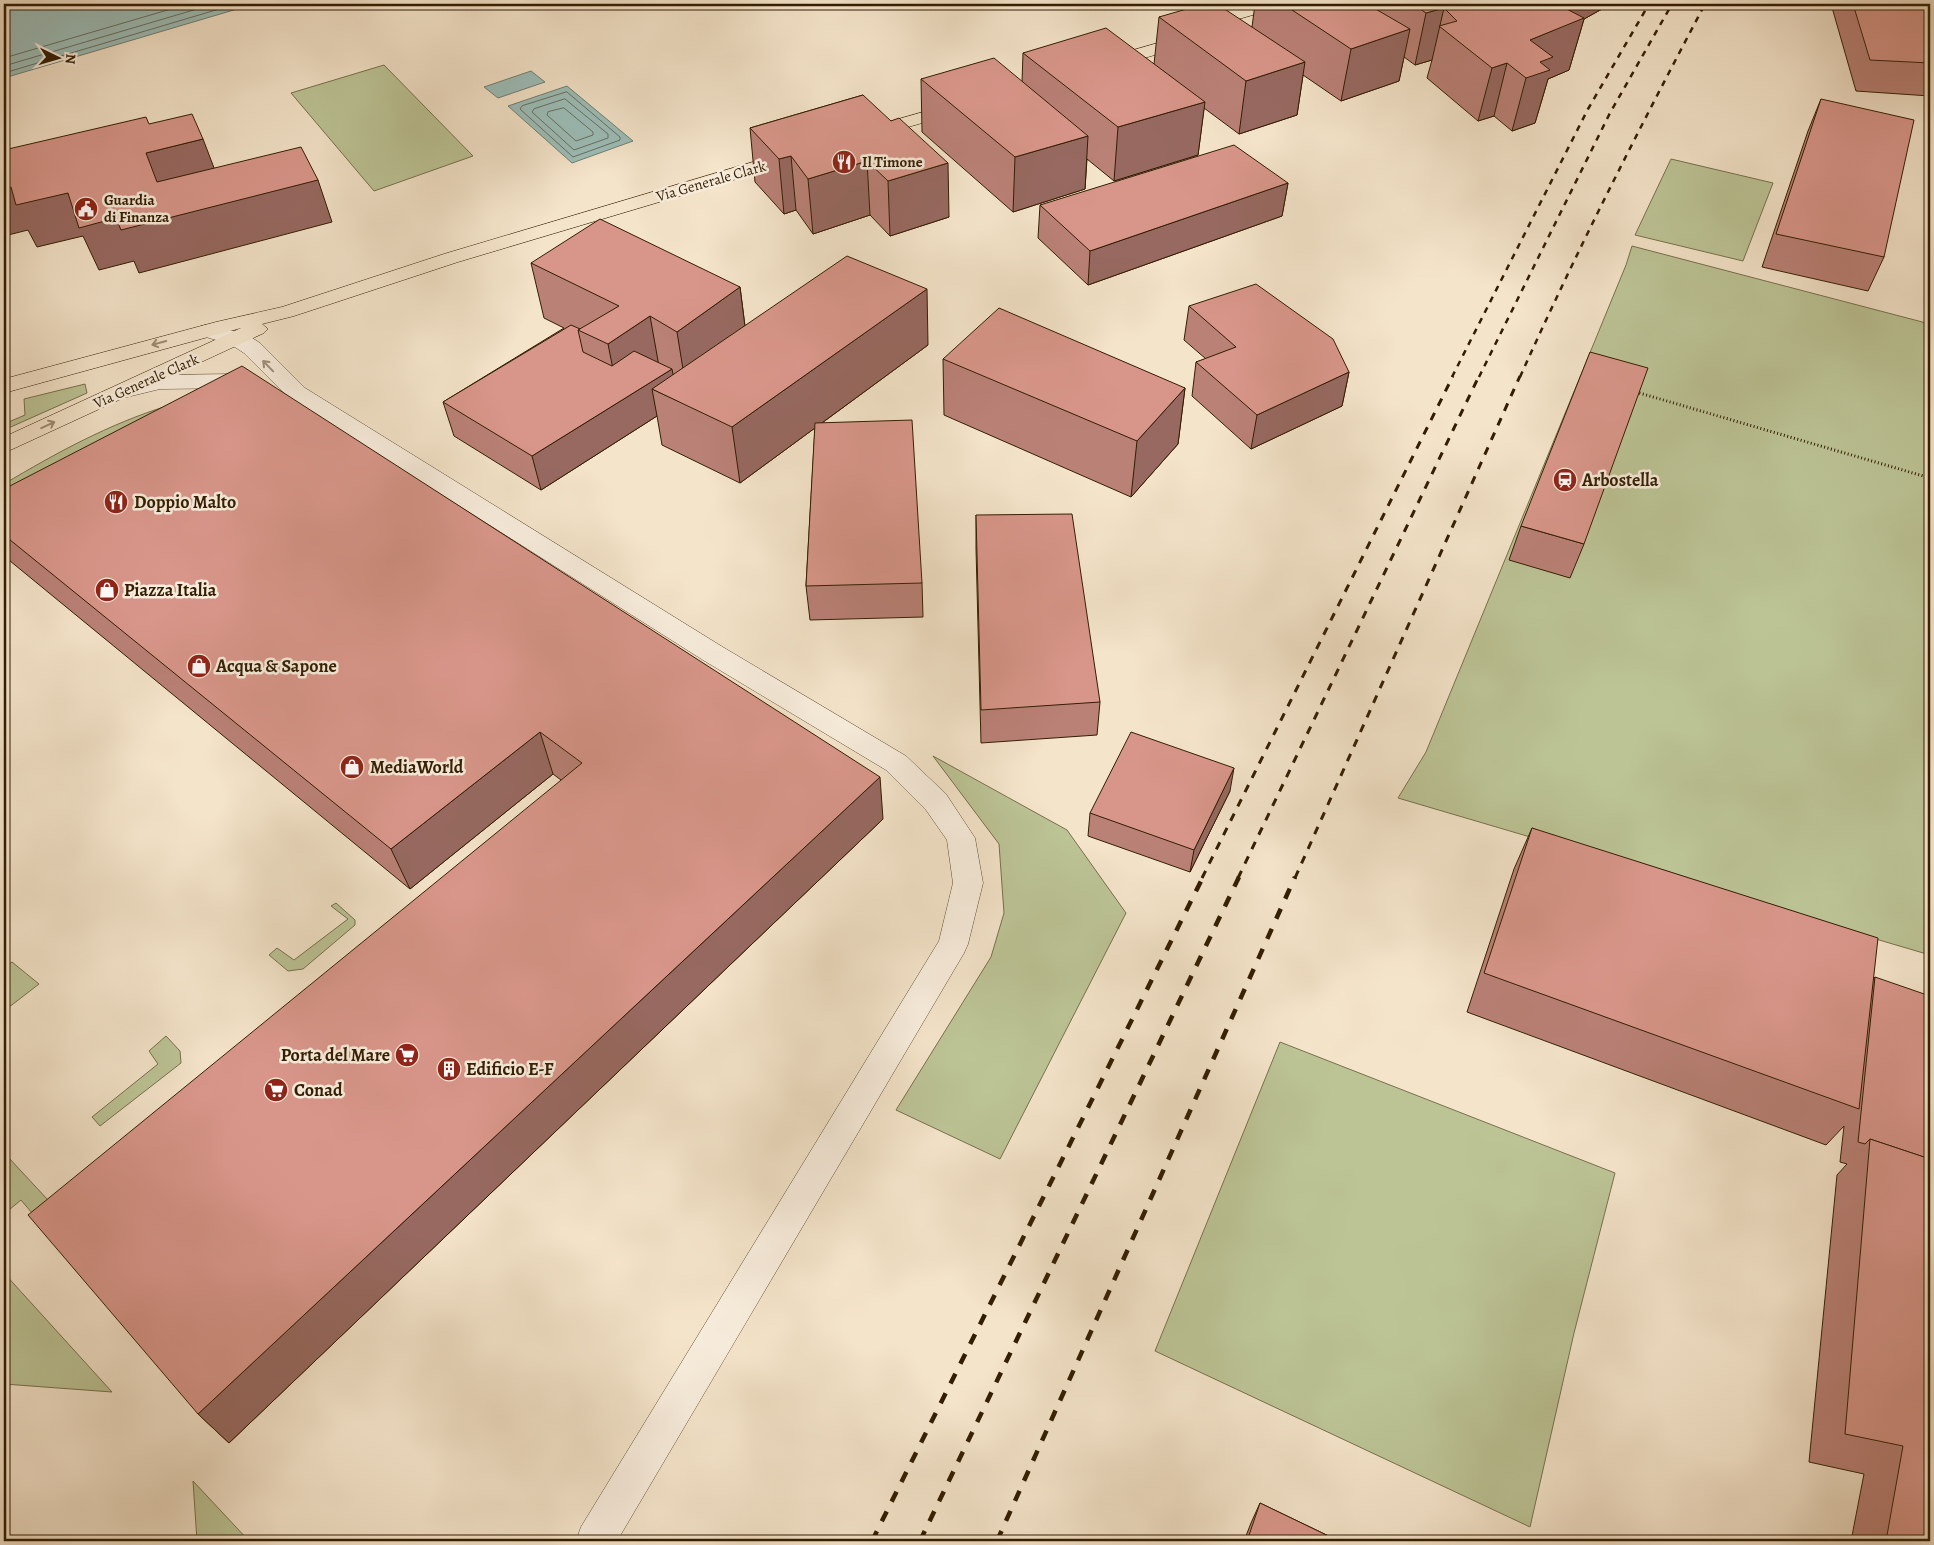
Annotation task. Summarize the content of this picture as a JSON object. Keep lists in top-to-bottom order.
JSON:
{
  "streets": {
    "main road": ["Via Generale Clark"]
  },
  "places": {
    "restaurant": ["Il Timone", "Doppio Malto"],
    "public building": ["Guardia di Finanza"],
    "station": ["Arbostella"],
    "shop": ["Piazza Italia", "Acqua & Sapone", "MediaWorld"],
    "supermarket": ["Porta del Mare", "Conad"],
    "building": ["Edificio E-F"]
  },
  "north": "right"
}
